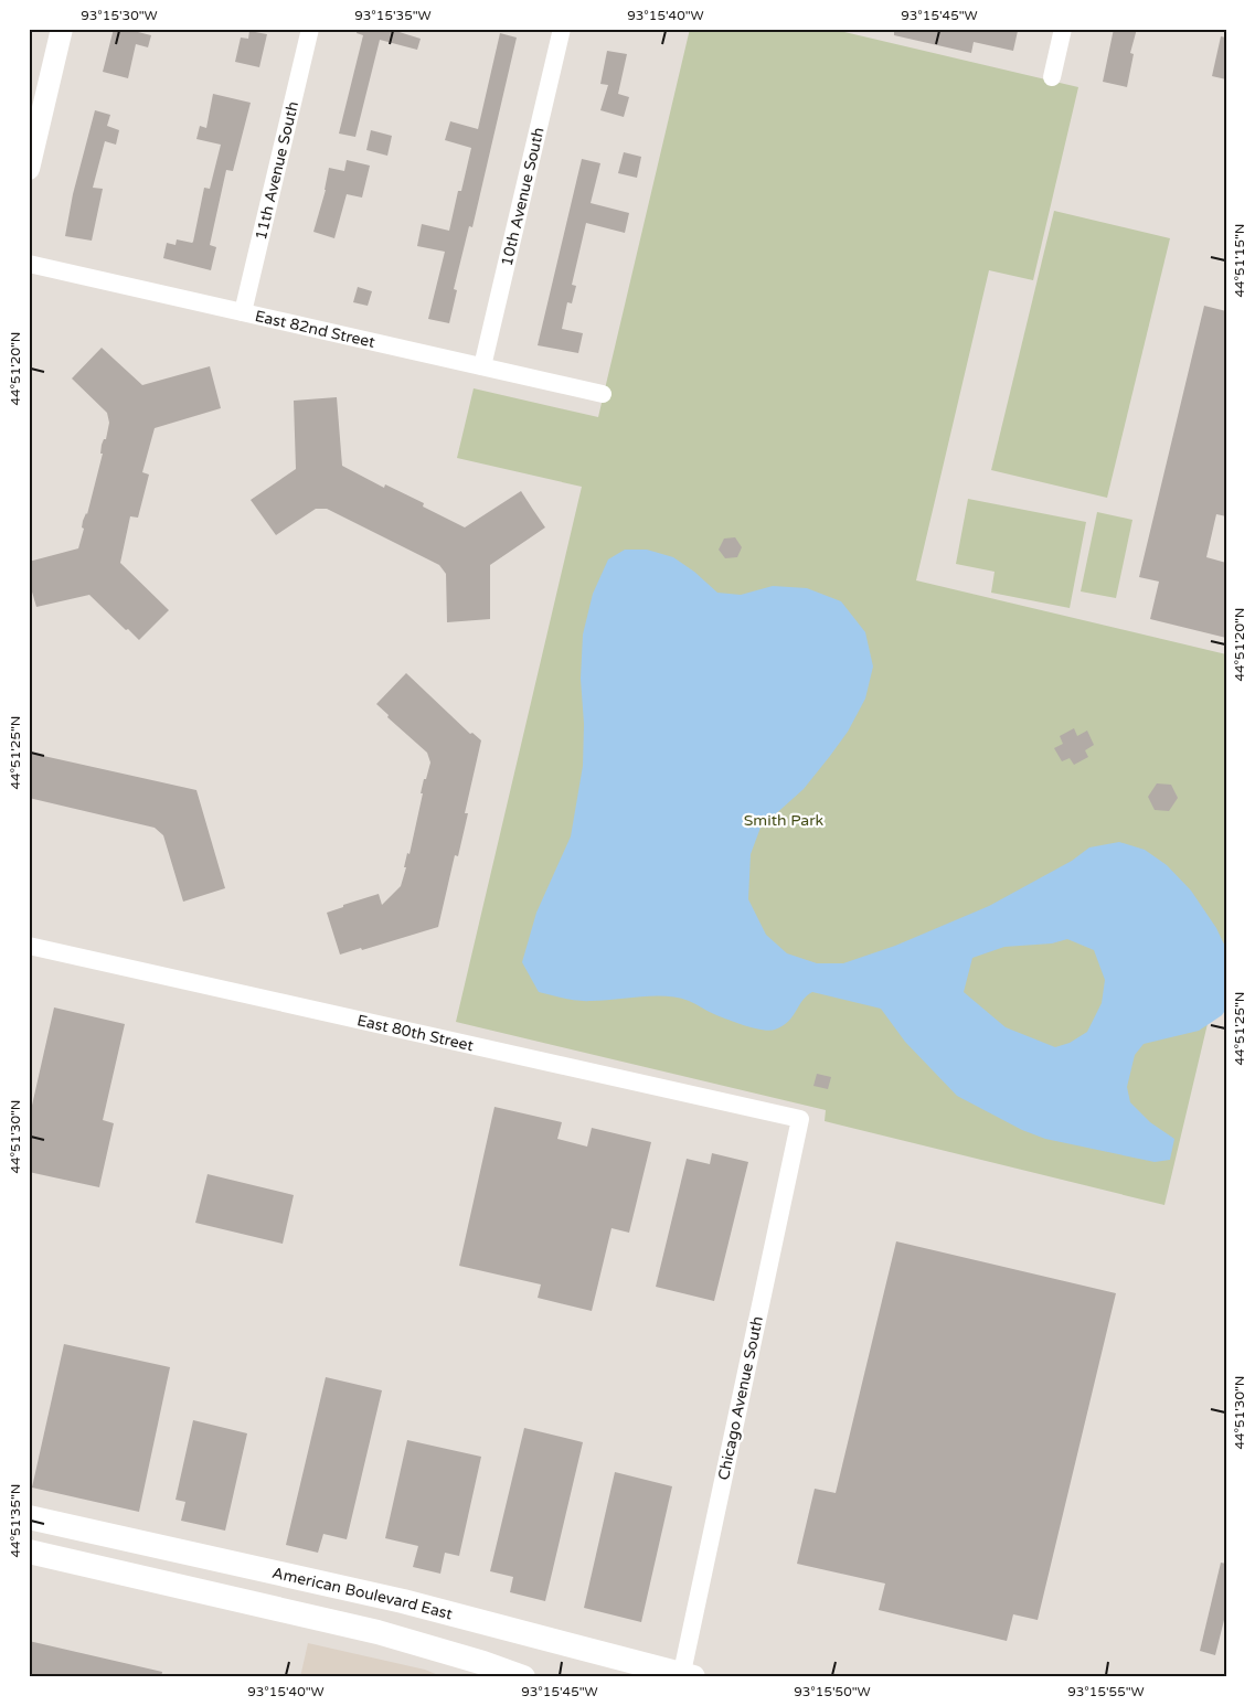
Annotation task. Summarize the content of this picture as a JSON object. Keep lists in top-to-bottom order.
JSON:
{
  "streets": {
    "main road": ["American Boulevard East"],
    "street": [
      "11th Avenue South",
      "10th Avenue South",
      "East 82nd Street",
      "East 80th Street",
      "Chicago Avenue South"
    ]
  },
  "crossings": [
    ["11th Avenue South", "East 82nd Street"],
    ["10th Avenue South", "East 82nd Street"],
    ["East 80th Street", "Chicago Avenue South"],
    ["Chicago Avenue South", "American Boulevard East"]
  ],
  "parks": ["Smith Park"],
  "coordinates": [
    "93°15'30\"W",
    "93°15'35\"W",
    "93°15'40\"W",
    "93°15'45\"W",
    "44°51'15\"N",
    "44°51'20\"N",
    "44°51'25\"N",
    "44°51'30\"N",
    "44°51'35\"N",
    "93°15'50\"W",
    "93°15'55\"W"
  ]
}
